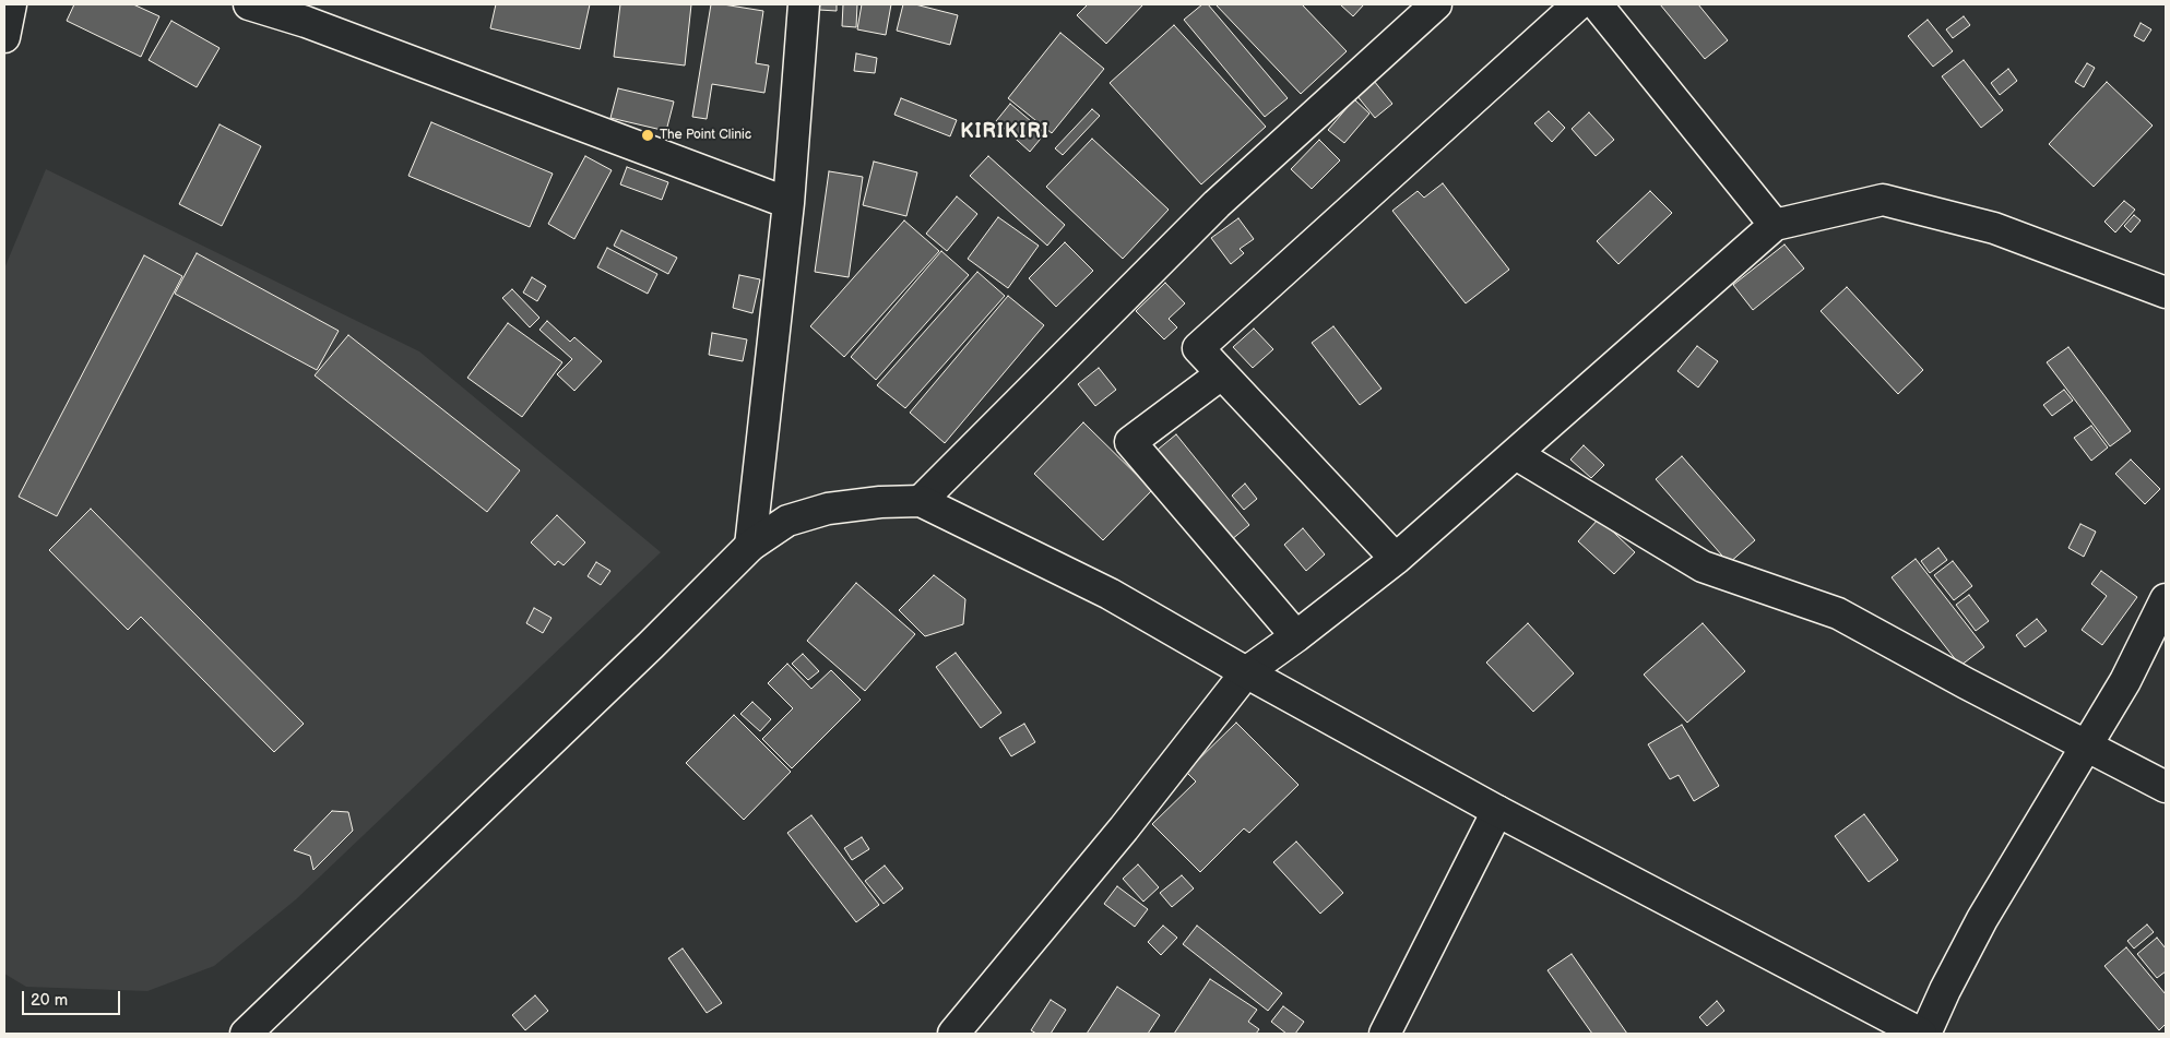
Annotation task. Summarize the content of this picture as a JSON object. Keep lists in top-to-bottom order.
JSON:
{
  "districts": ["KIRIKIRI"],
  "places": ["The Point Clinic"],
  "scale_bar": "20 m"
}
